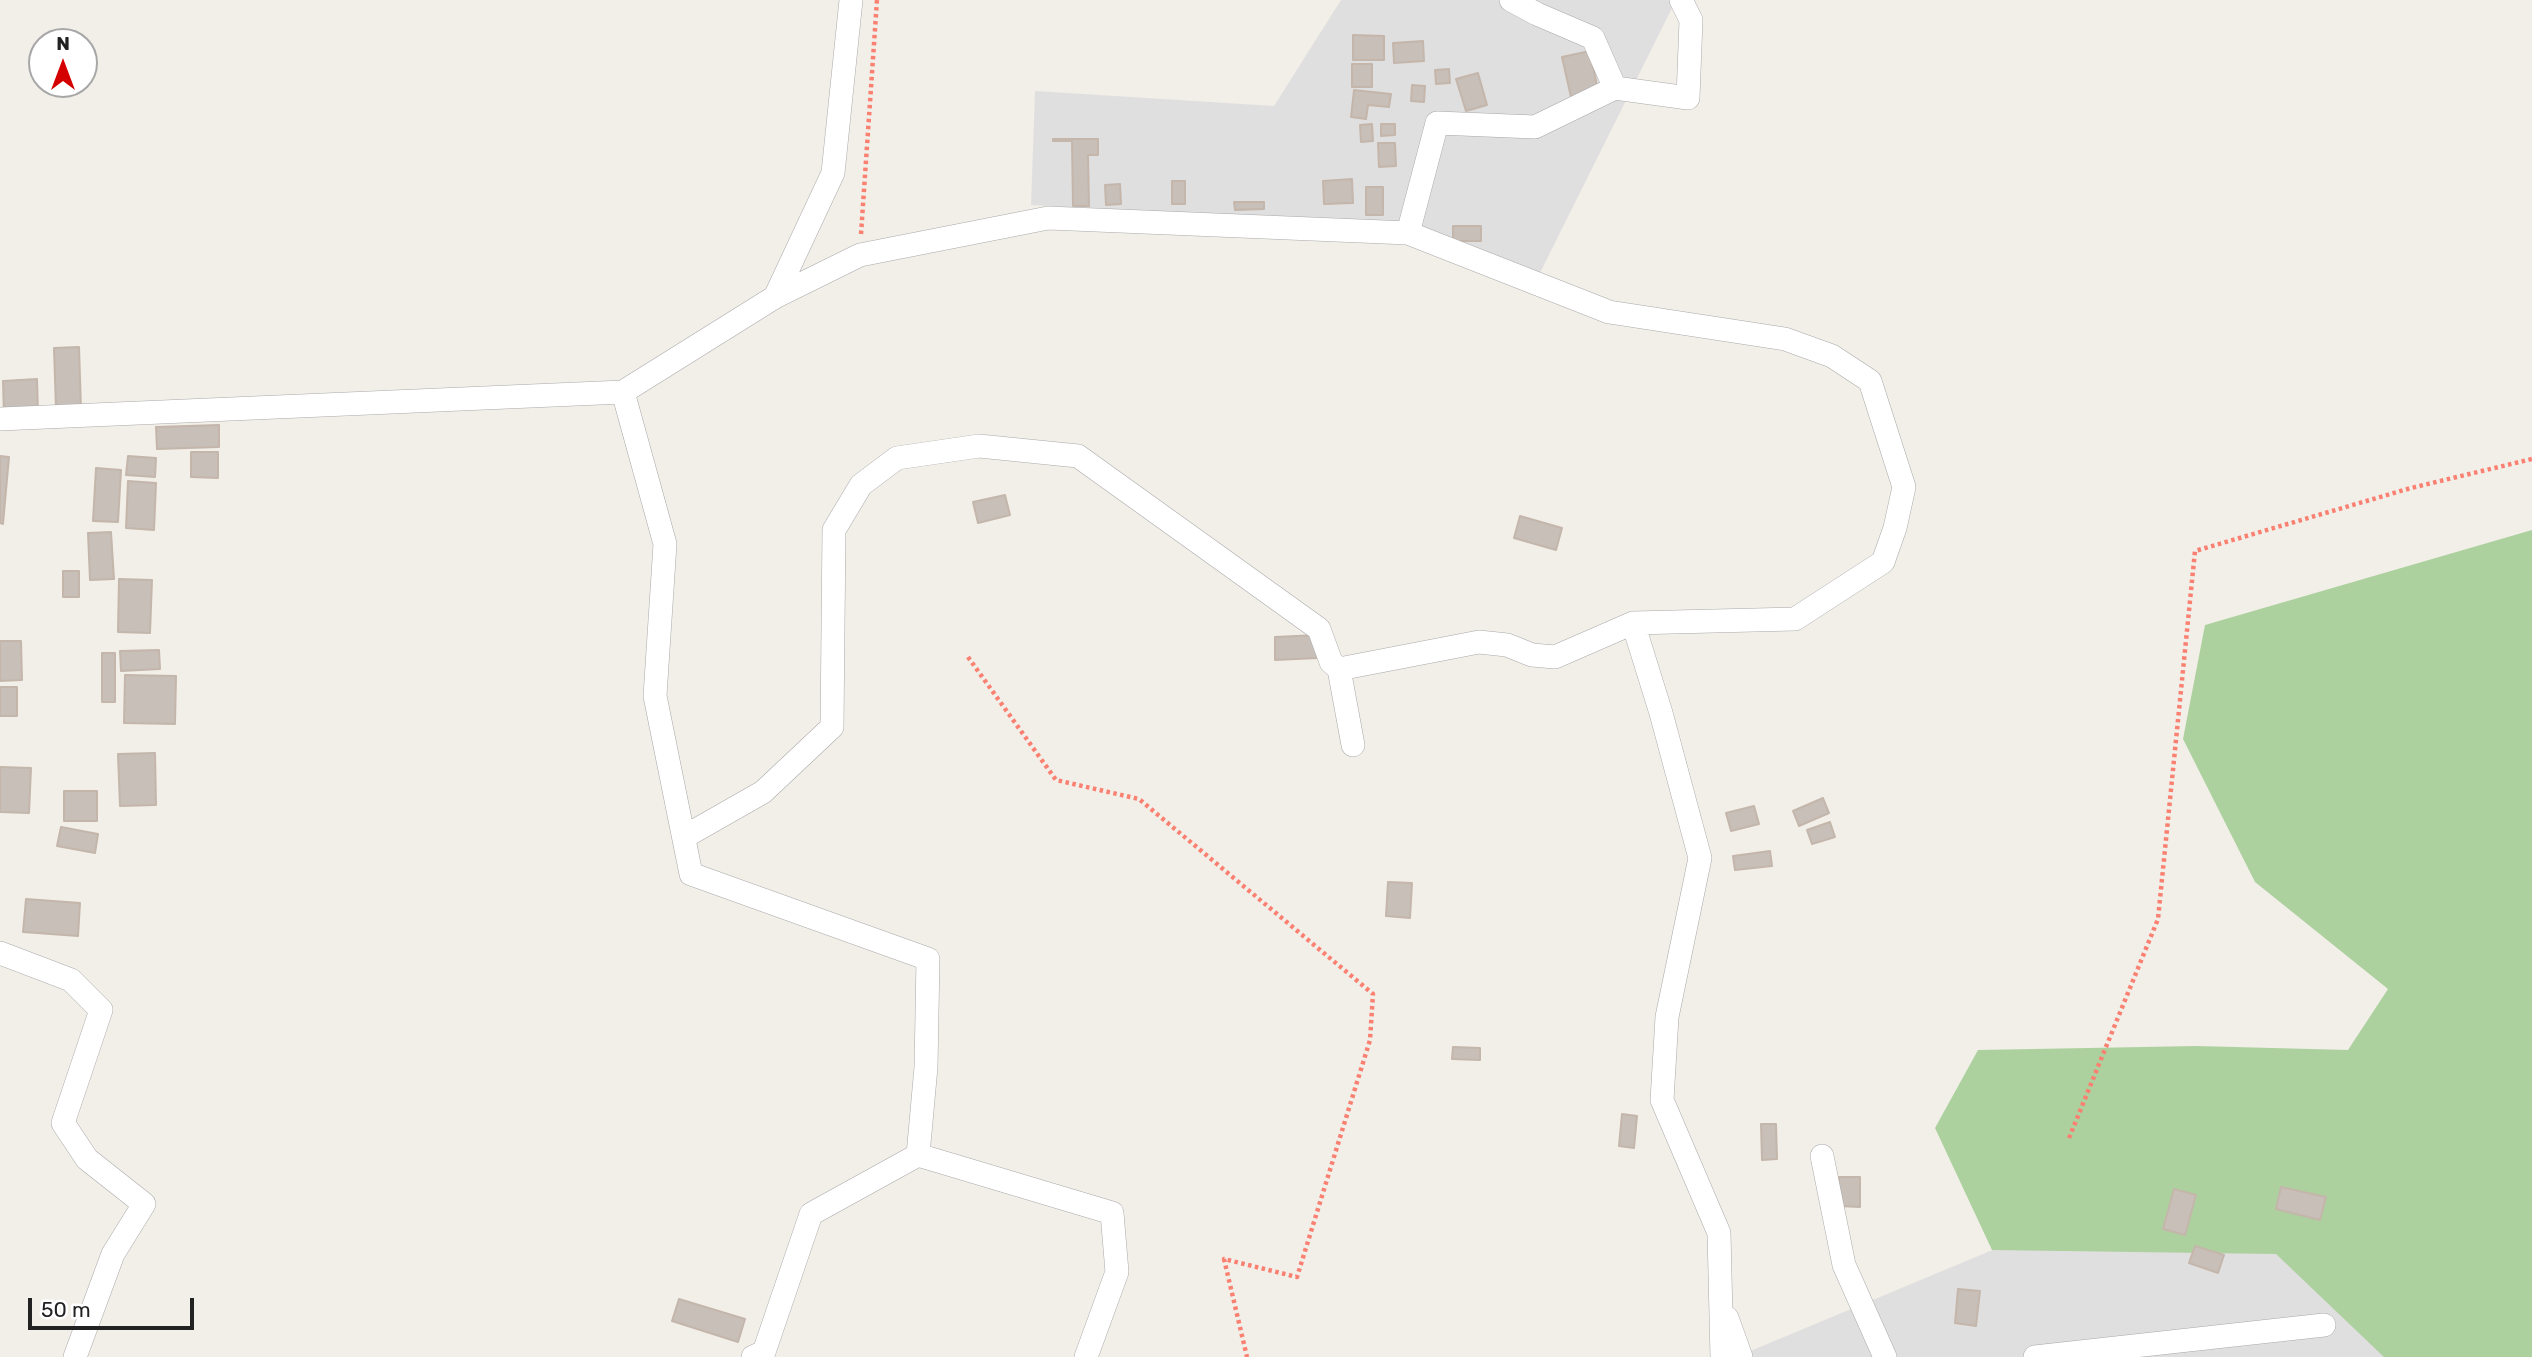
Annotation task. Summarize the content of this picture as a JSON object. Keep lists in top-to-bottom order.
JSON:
{
  "scale_bar": "50 m",
  "north": "top"
}
